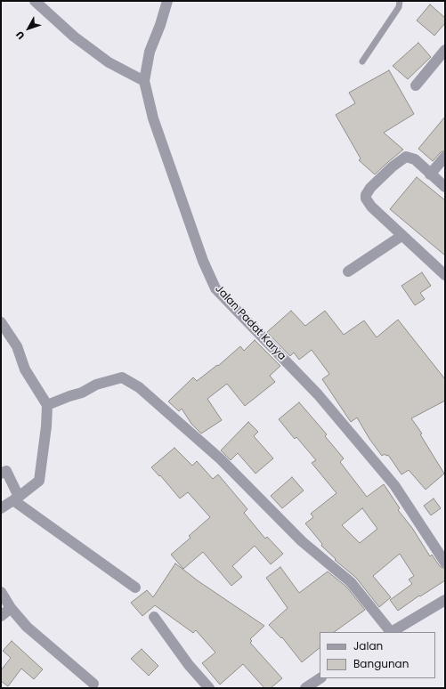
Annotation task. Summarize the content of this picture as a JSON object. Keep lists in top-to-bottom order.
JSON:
{
  "streets": {
    "street": ["Jalan Padat Karya"]
  },
  "legend": ["Jalan", "Bangunan"],
  "north": "bottom left"
}
